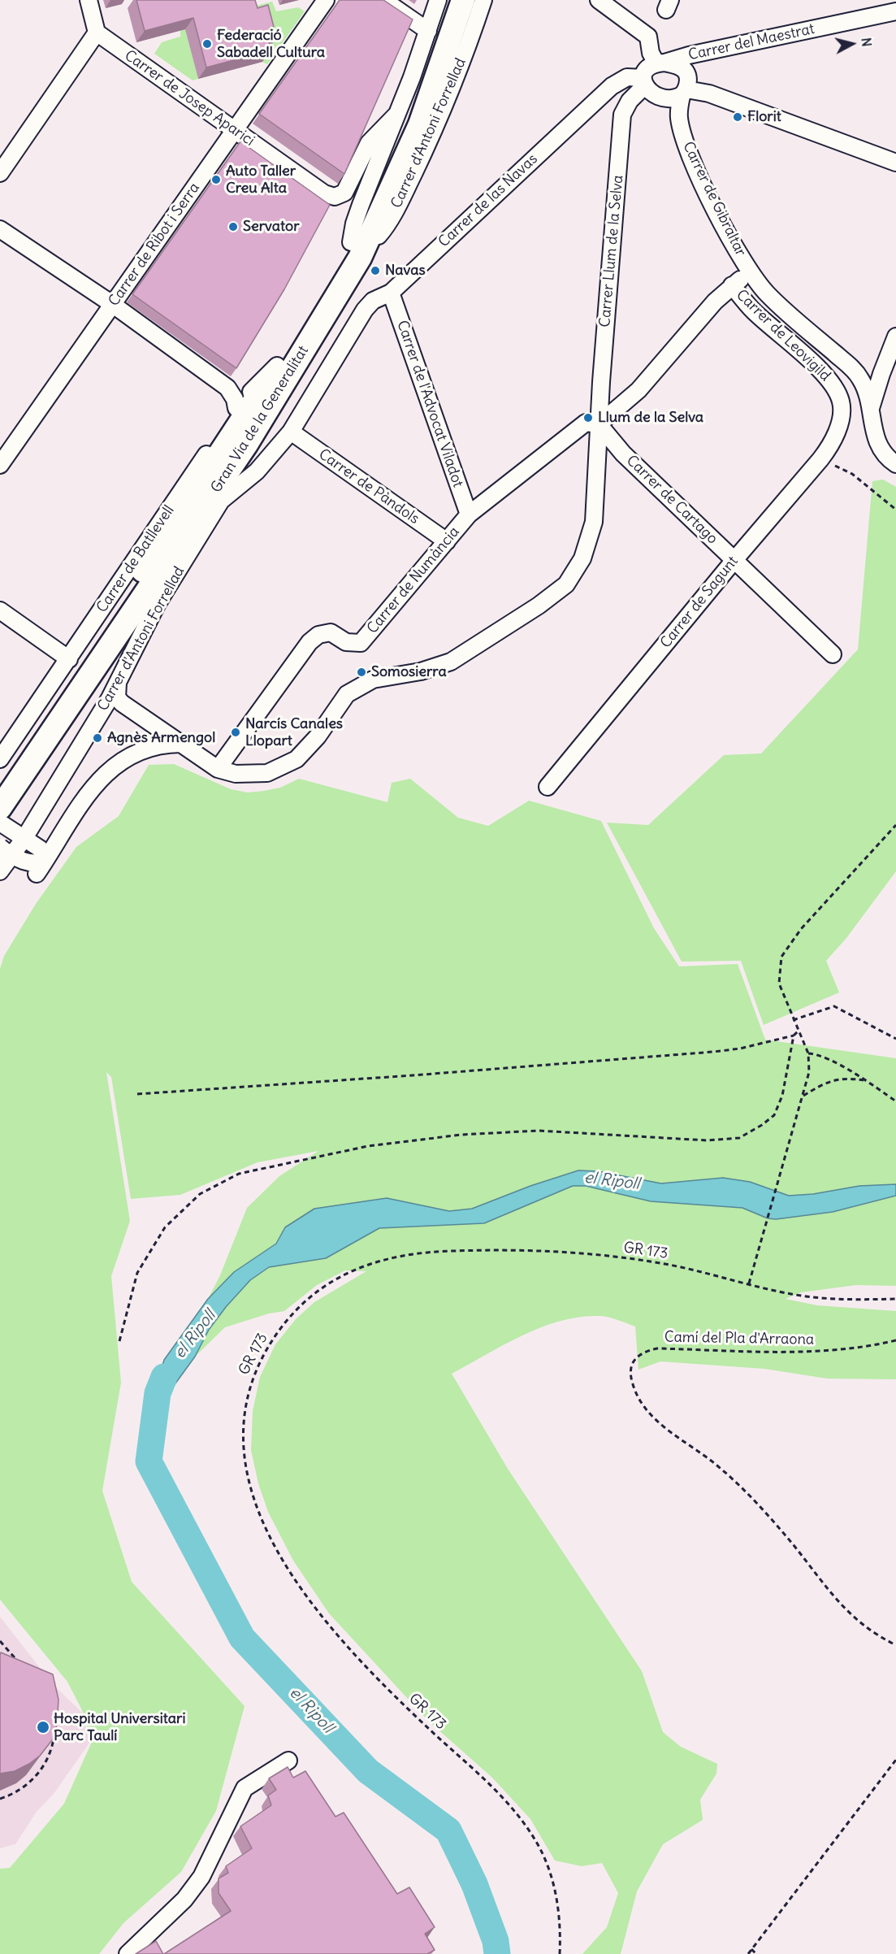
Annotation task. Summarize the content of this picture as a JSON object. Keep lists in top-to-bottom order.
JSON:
{
  "streets": {
    "street": [
      "Carrer del Maestrat",
      "Carrer de Josep Aparici",
      "Carrer d'Antoni Forrellad",
      "Carrer de Gibraltar",
      "Carrer de las Navas",
      "Carrer de Ribot i Serra",
      "Carrer Llum de la Selva",
      "Carrer de Leovigild",
      "Carrer de l'Advocat Viladot",
      "Gran Via de la Generalitat",
      "Carrer de Pàndols",
      "Carrer de Cartago",
      "Carrer de Batllevell",
      "Carrer de Numància",
      "Carrer de Sagunt"
    ],
    "path": ["GR 173", "Camí del Pla d'Arraona"]
  },
  "crossings": [
    ["Carrer del Maestrat", "Carrer de Gibraltar"],
    ["Carrer del Maestrat", "Carrer de las Navas"],
    ["Carrer del Maestrat", "Carrer Llum de la Selva"],
    ["Carrer de Josep Aparici", "Carrer de Ribot i Serra"],
    ["Carrer d'Antoni Forrellad", "Carrer de las Navas"],
    ["Carrer d'Antoni Forrellad", "Gran Via de la Generalitat"],
    ["Carrer de Gibraltar", "Carrer de las Navas"],
    ["Carrer de Gibraltar", "Carrer Llum de la Selva"],
    ["Carrer de las Navas", "Carrer Llum de la Selva"],
    ["Carrer de las Navas", "Carrer de l'Advocat Viladot"],
    ["Carrer de las Navas", "Carrer de Pàndols"],
    ["Carrer Llum de la Selva", "Carrer de Cartago"],
    ["Carrer Llum de la Selva", "Carrer de Numància"],
    ["Carrer de Leovigild", "Carrer de Sagunt"],
    ["Carrer de l'Advocat Viladot", "Carrer de Numància"],
    ["Gran Via de la Generalitat", "Carrer de Batllevell"],
    ["Carrer de Pàndols", "Carrer de Numància"],
    ["Carrer de Cartago", "Carrer de Numància"],
    ["Carrer de Cartago", "Carrer de Sagunt"]
  ],
  "water": ["el Ripoll"],
  "places": [
    "Federació Sabadell Cultura",
    "Florit",
    "Auto Taller Creu Alta",
    "Servator",
    "Navas",
    "Llum de la Selva",
    "Somosierra",
    "Narcís Canales Llopart",
    "Agnès Armengol",
    "Hospital Universitari Parc Taulí"
  ],
  "north": "right"
}
